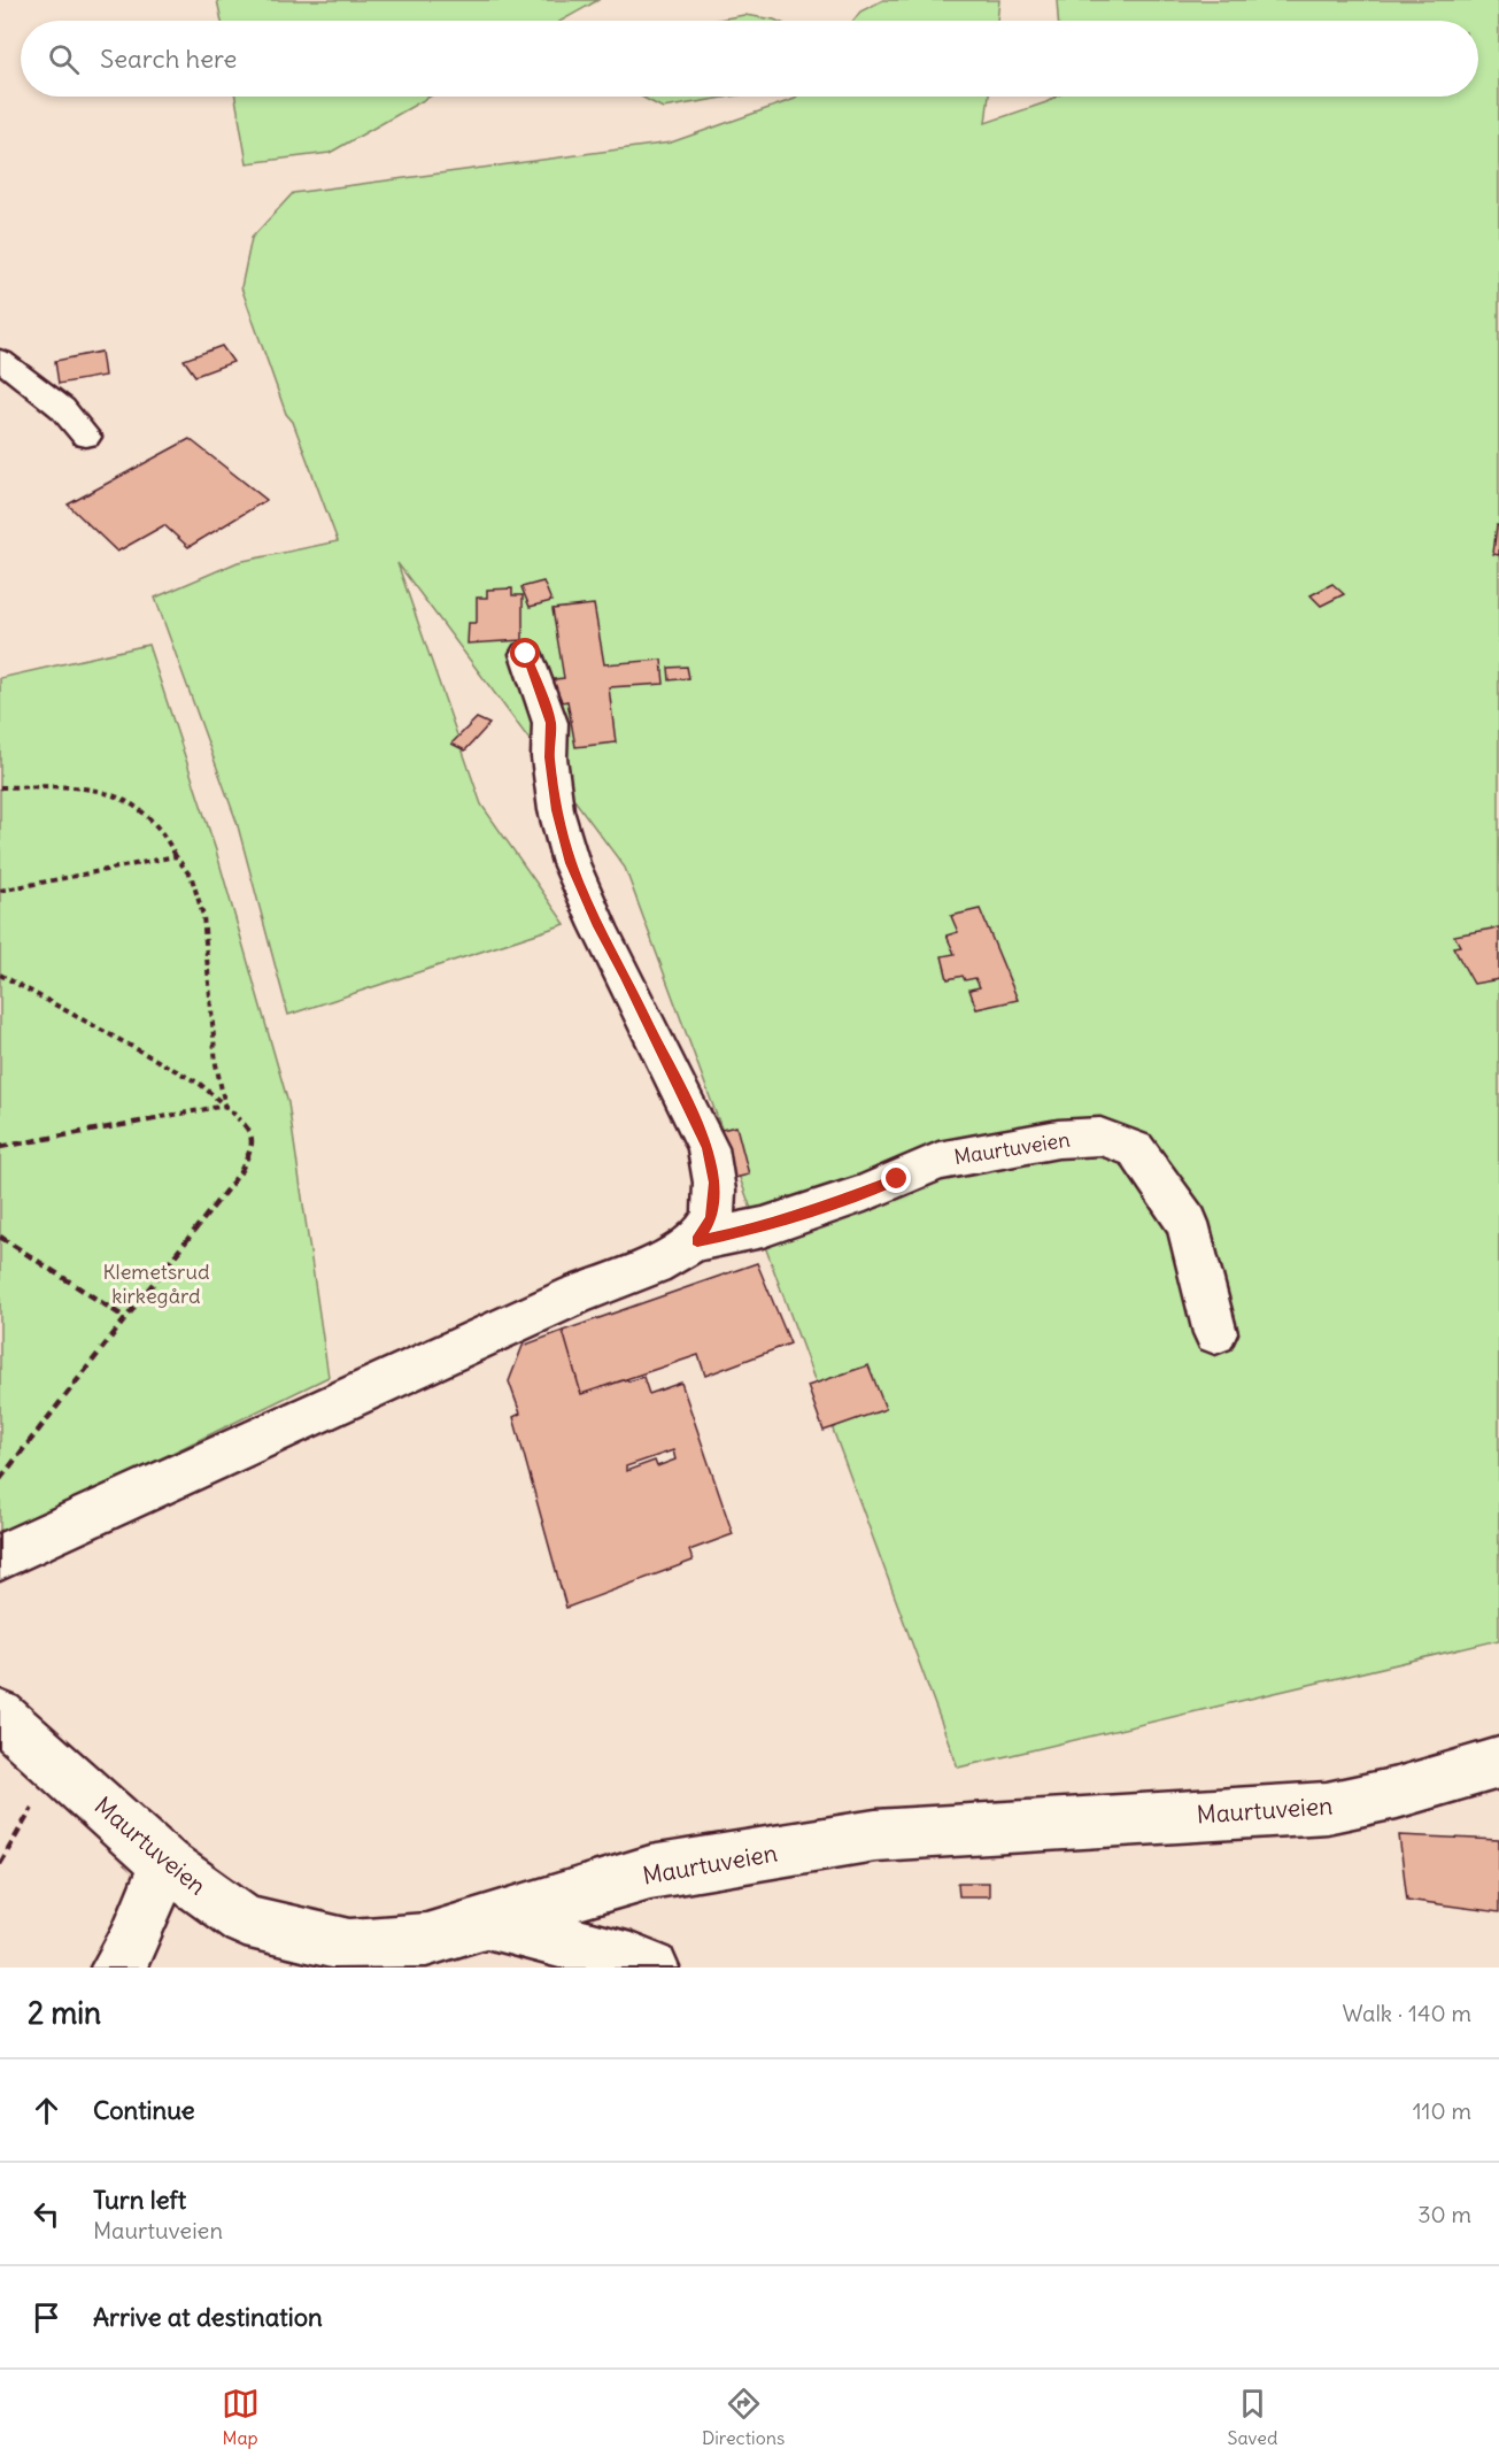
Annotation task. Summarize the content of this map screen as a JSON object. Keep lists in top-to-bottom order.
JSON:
{
  "streets": {
    "street": ["Maurtuveien"]
  },
  "parks": ["Klemetsrud kirkegård"],
  "page": {
    "search": "Search here",
    "heading": ["2 min", "Walk · 140 m"],
    "list": [
      ["Continue", "110 m"],
      ["Turn left", "Maurtuveien", "30 m"],
      "Arrive at destination"
    ],
    "nav": ["Map", "Directions", "Saved"]
  }
}
